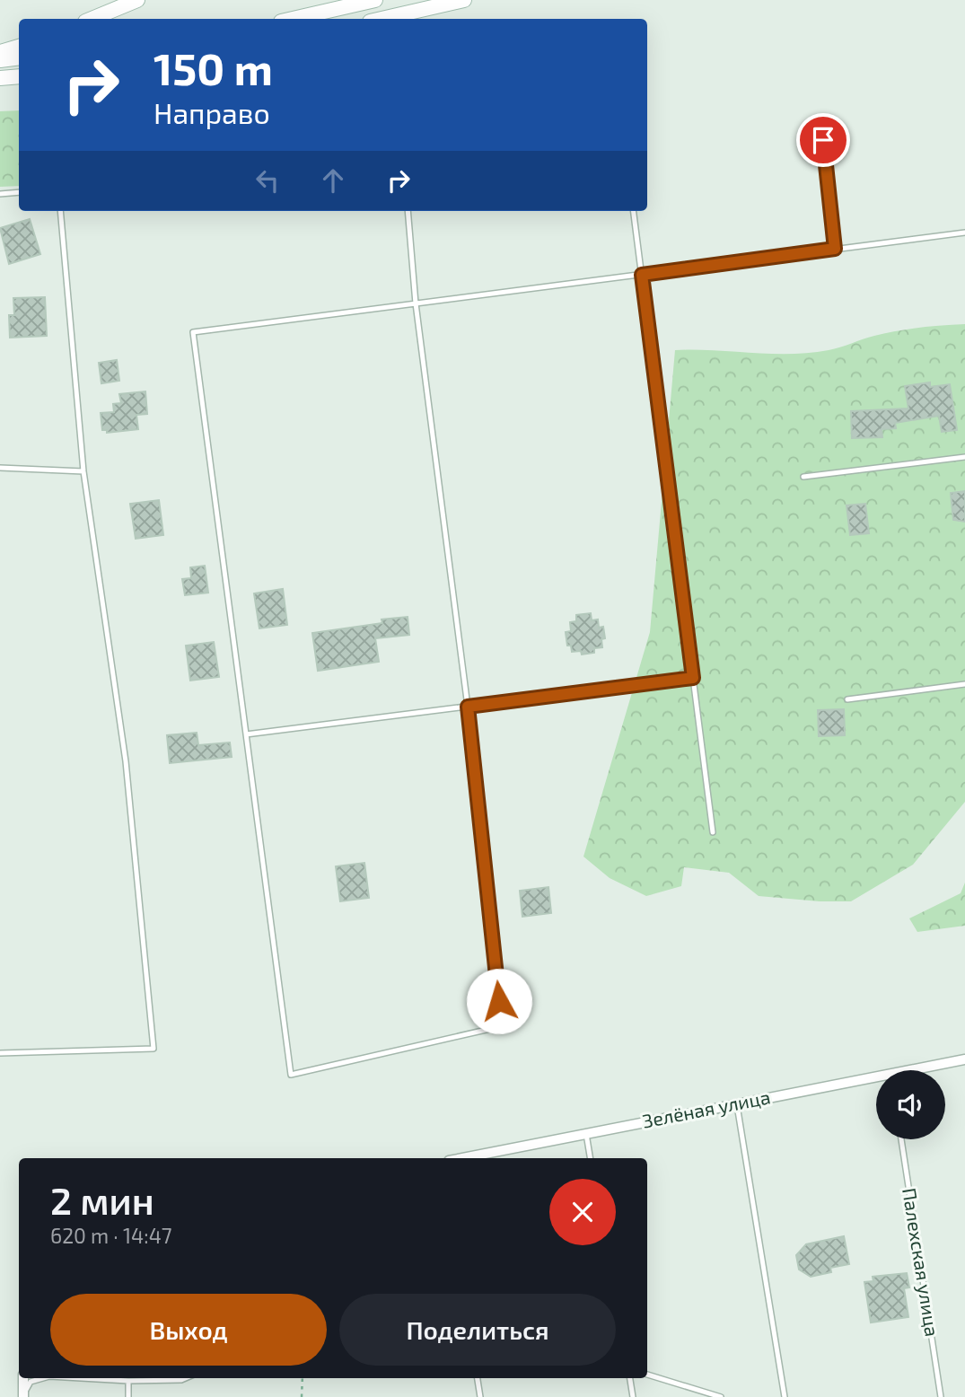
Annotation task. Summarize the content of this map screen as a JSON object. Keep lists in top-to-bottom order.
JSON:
{
  "streets": {
    "street": ["Зелёная улица"],
    "lane": ["Палехская улица"]
  },
  "page": {
    "turn": ["150 m", "Направо"],
    "heading": ["2 мин", "620 m · 14:47"],
    "buttons": ["Выход", "Поделиться"]
  }
}
